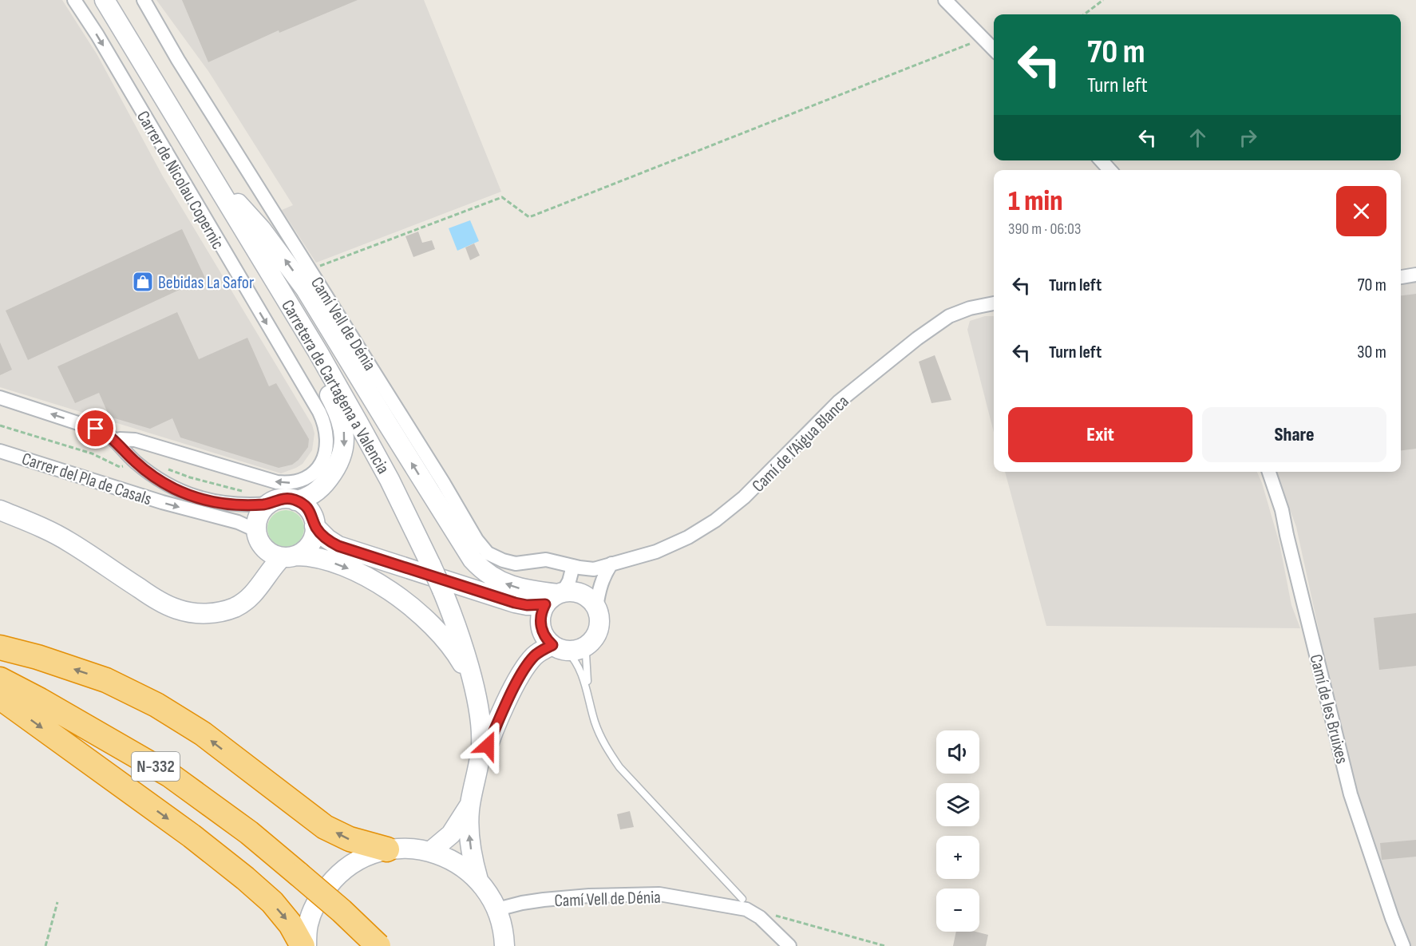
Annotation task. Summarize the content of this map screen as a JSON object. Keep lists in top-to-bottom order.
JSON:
{
  "streets": {
    "highway": ["N-332"],
    "main road": ["Carretera de Cartagena a Valencia"],
    "street": [
      "Carrer de Nicolau Copernic",
      "Camí Vell de Dénia",
      "Camí de l’Aigua Blanca",
      "Carrer del Pla de Casals",
      "Camí de les Bruixes"
    ]
  },
  "crossings": [
    ["Carrer de Nicolau Copernic", "Carrer del Pla de Casals"],
    ["Camí Vell de Dénia", "Camí de l’Aigua Blanca"]
  ],
  "places": {
    "shop": ["Bebidas La Safor"]
  },
  "page": {
    "turn": ["70 m", "Turn left"],
    "heading": ["1 min", "390 m · 06:03"],
    "list": [
      {
        "name": "Turn left",
        "value": "70 m"
      },
      {
        "name": "Turn left",
        "value": "30 m"
      }
    ],
    "buttons": ["Exit", "Share"],
    "map_buttons": ["+", "−"]
  }
}
